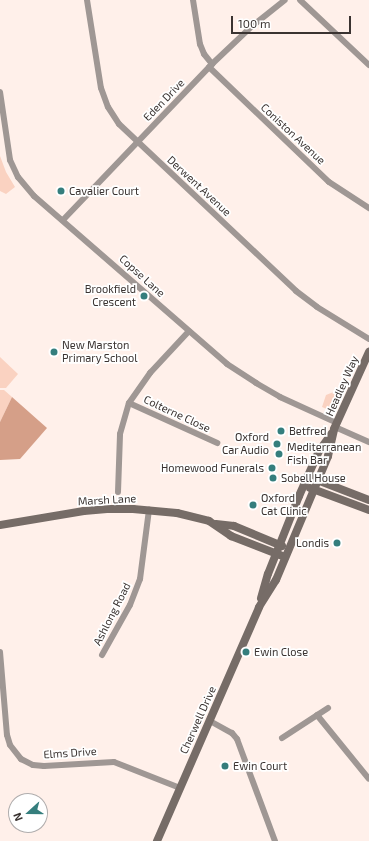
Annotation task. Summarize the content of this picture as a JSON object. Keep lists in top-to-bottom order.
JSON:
{
  "streets": {
    "main road": ["Headley Way", "Marsh Lane", "Cherwell Drive"],
    "street": [
      "Eden Drive",
      "Coniston Avenue",
      "Derwent Avenue",
      "Copse Lane",
      "Colterne Close",
      "Ashlong Road",
      "Elms Drive"
    ]
  },
  "crossings": [
    ["Eden Drive", "Coniston Avenue"],
    ["Eden Drive", "Derwent Avenue"],
    ["Eden Drive", "Copse Lane"],
    ["Copse Lane", "Headley Way"],
    ["Headley Way", "Cherwell Drive"],
    ["Marsh Lane", "Ashlong Road"],
    ["Marsh Lane", "Cherwell Drive"],
    ["Cherwell Drive", "Elms Drive"]
  ],
  "places": [
    "Cavalier Court",
    "Brookfield Crescent",
    "New Marston Primary School",
    "Betfred",
    "Oxford Car Audio",
    "Mediterranean Fish Bar",
    "Homewood Funerals",
    "Sobell House",
    "Oxford Cat Clinic",
    "Londis",
    "Ewin Close",
    "Ewin Court"
  ],
  "scale_bar": "100 m",
  "north": "left"
}
